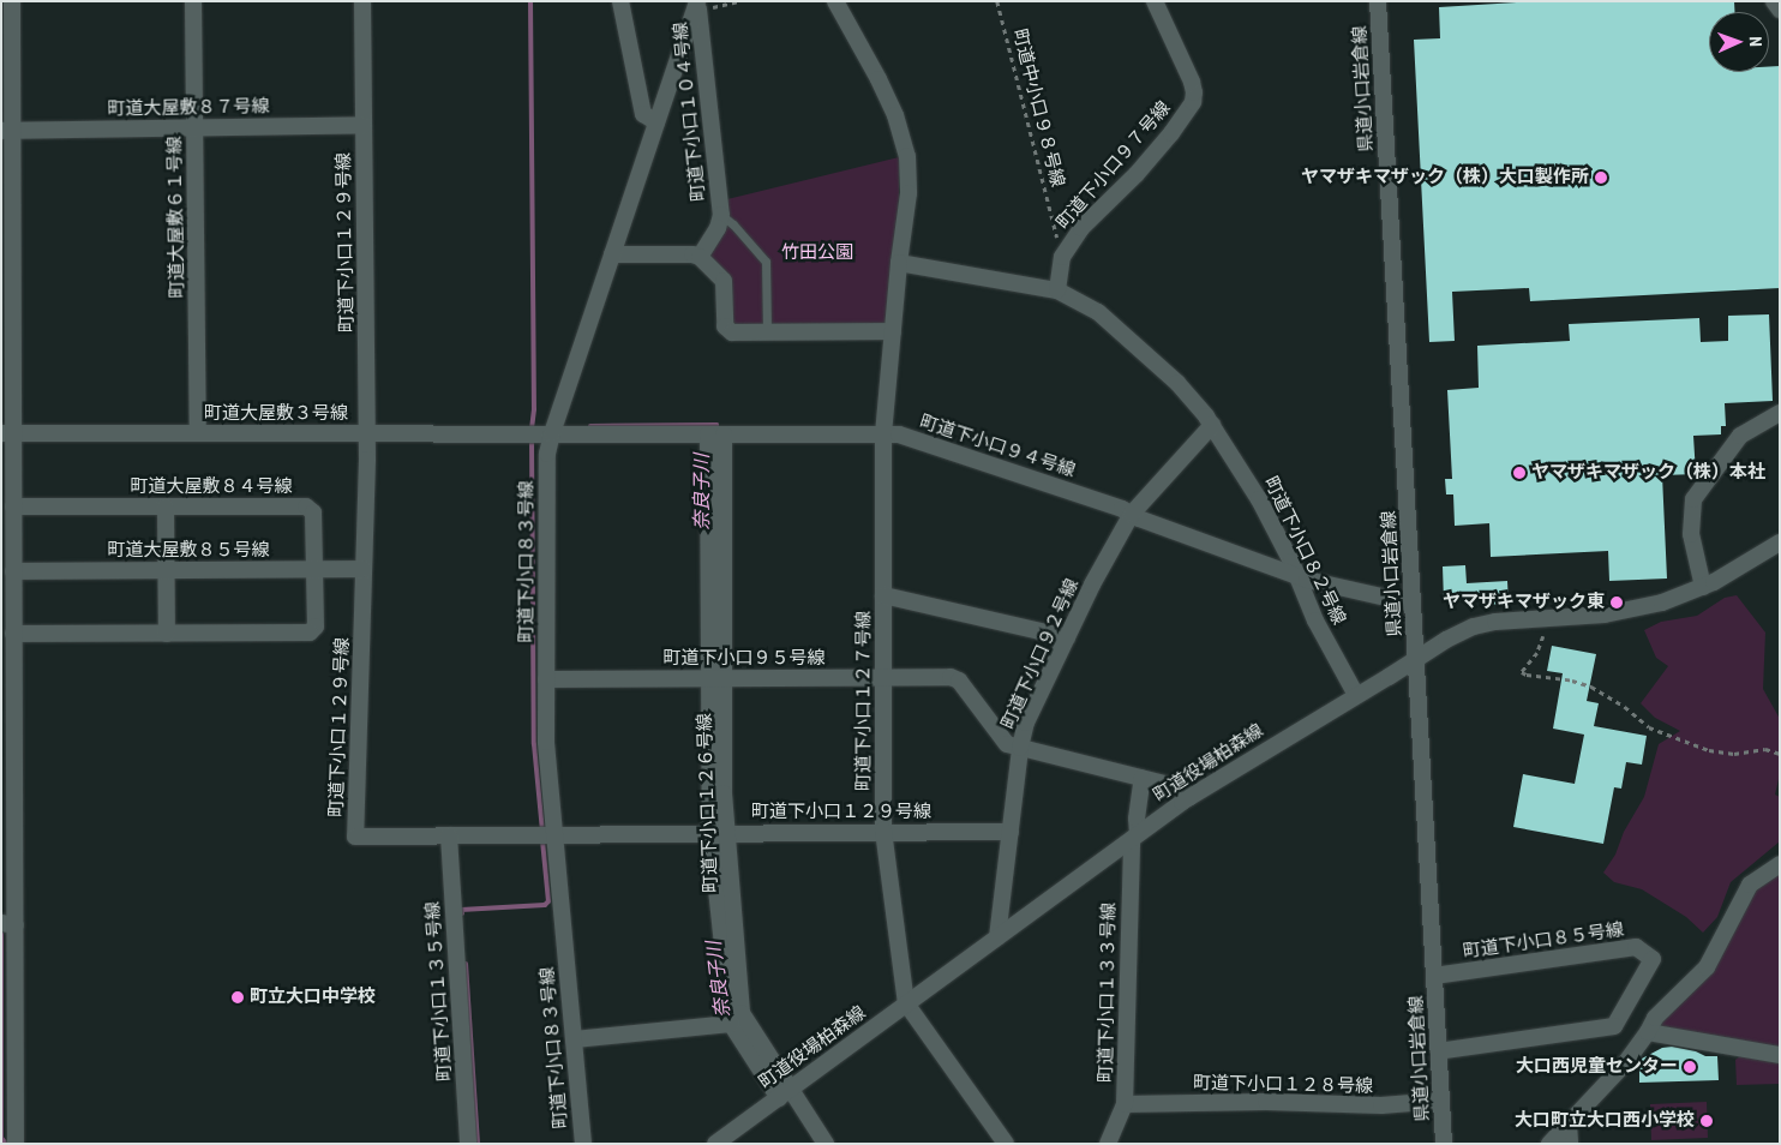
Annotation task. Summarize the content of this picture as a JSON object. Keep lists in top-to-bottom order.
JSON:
{
  "streets": {
    "street": [
      "県道小口岩倉線",
      "町道大屋敷８７号線",
      "町道下小口１０４号線",
      "町道下小口９７号線",
      "町道大屋敷６１号線",
      "町道下小口１２９号線",
      "町道大屋敷３号線",
      "町道下小口９４号線",
      "町道大屋敷８４号線",
      "町道大屋敷８５号線",
      "町道下小口８２号線",
      "町道下小口８３号線",
      "町道下小口９２号線",
      "町道下小口９５号線",
      "町道下小口１２７号線",
      "町道役場柏森線",
      "町道下小口１２６号線",
      "町道下小口８５号線",
      "町道下小口１３５号線",
      "町道下小口１３３号線",
      "町道下小口１２８号線"
    ],
    "path": ["町道中小口９８号線"]
  },
  "crossings": [
    ["県道小口岩倉線", "町道下小口９４号線"],
    ["県道小口岩倉線", "町道役場柏森線"],
    ["県道小口岩倉線", "町道下小口８５号線"],
    ["県道小口岩倉線", "町道下小口１２８号線"],
    ["町道大屋敷８７号線", "町道大屋敷６１号線"],
    ["町道大屋敷８７号線", "町道下小口１２９号線"],
    ["町道中小口９８号線", "町道下小口９７号線"],
    ["町道下小口１０４号線", "町道下小口８３号線"],
    ["町道下小口９７号線", "町道下小口８２号線"],
    ["町道大屋敷６１号線", "町道大屋敷３号線"],
    ["町道下小口１２９号線", "町道大屋敷３号線"],
    ["町道下小口１２９号線", "町道大屋敷８５号線"],
    ["町道下小口１２９号線", "町道下小口８３号線"],
    ["町道下小口１２９号線", "町道下小口９２号線"],
    ["町道下小口１２９号線", "町道下小口１２７号線"],
    ["町道下小口１２９号線", "町道下小口１２６号線"],
    ["町道下小口１２９号線", "町道下小口１３５号線"],
    ["町道大屋敷３号線", "町道下小口９４号線"],
    ["町道大屋敷３号線", "町道下小口８３号線"],
    ["町道下小口９４号線", "町道下小口８２号線"],
    ["町道下小口９４号線", "町道下小口８３号線"],
    ["町道下小口９４号線", "町道下小口９２号線"],
    ["町道下小口９４号線", "町道下小口１２７号線"],
    ["町道大屋敷８４号線", "町道大屋敷８５号線"],
    ["町道下小口８２号線", "町道下小口９２号線"],
    ["町道下小口８２号線", "町道下小口１２７号線"],
    ["町道下小口８２号線", "町道役場柏森線"],
    ["町道下小口８３号線", "町道下小口９５号線"],
    ["町道下小口９２号線", "町道下小口９５号線"],
    ["町道下小口９２号線", "町道役場柏森線"],
    ["町道下小口９５号線", "町道下小口１２７号線"],
    ["町道下小口９５号線", "町道役場柏森線"],
    ["町道下小口９５号線", "町道下小口１３３号線"],
    ["町道下小口１２７号線", "町道役場柏森線"],
    ["町道役場柏森線", "町道下小口１２６号線"],
    ["町道役場柏森線", "町道下小口１３３号線"],
    ["町道下小口１３３号線", "町道下小口１２８号線"]
  ],
  "water": ["奈良子川"],
  "parks": ["竹田公園"],
  "places": [
    "ヤマザキマザック（株）大口製作所",
    "ヤマザキマザック（株）本社",
    "ヤマザキマザック東",
    "町立大口中学校",
    "大口西児童センター",
    "大口町立大口西小学校"
  ],
  "north": "right"
}
